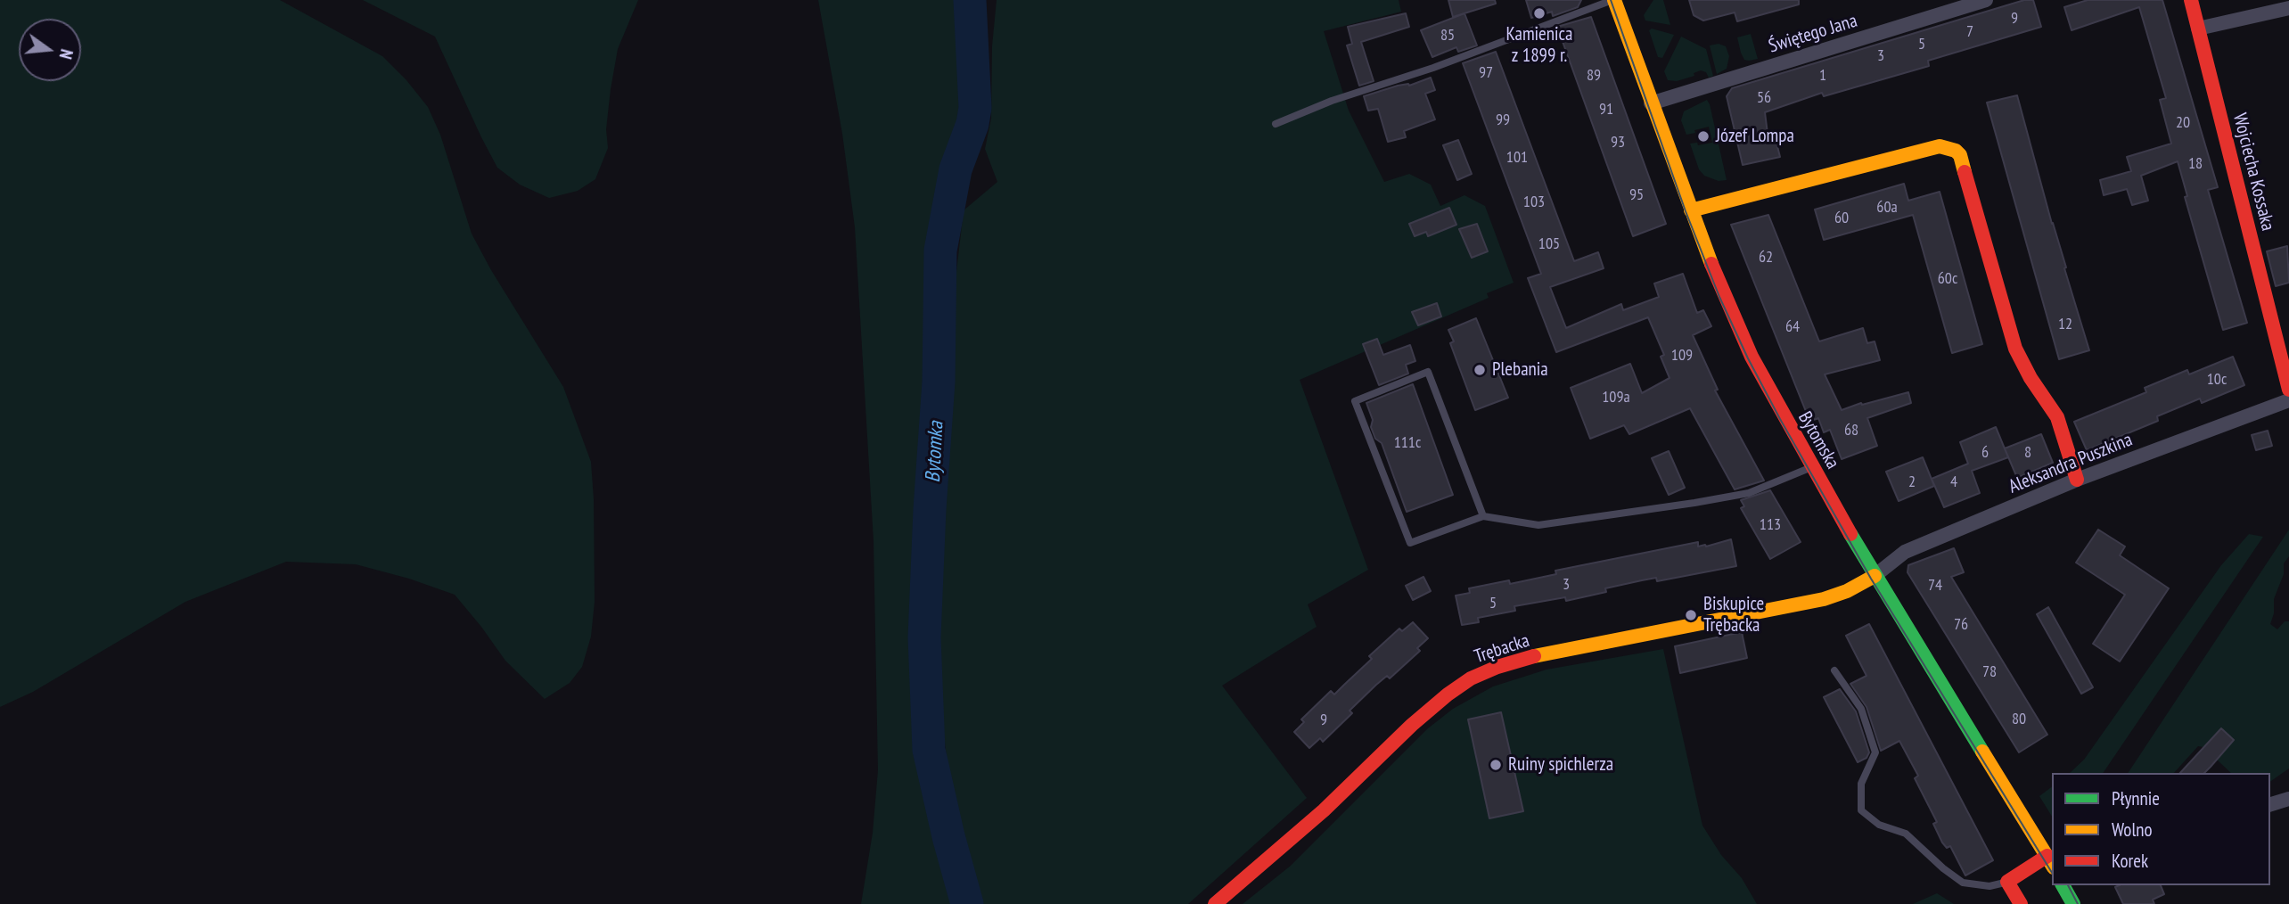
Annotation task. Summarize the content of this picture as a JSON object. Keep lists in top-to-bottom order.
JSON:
{
  "streets": {
    "street": [
      "Świętego Jana",
      "Wojciecha Kossaka",
      "Bytomska",
      "Aleksandra Puszkina",
      "Trębacka"
    ]
  },
  "crossings": [
    ["Świętego Jana", "Bytomska"],
    ["Bytomska", "Aleksandra Puszkina"],
    ["Bytomska", "Trębacka"],
    ["Aleksandra Puszkina", "Trębacka"]
  ],
  "water": ["Bytomka"],
  "places": [
    "Kamienica z 1899 r.",
    "Józef Lompa",
    "Plebania",
    "Biskupice Trębacka",
    "Ruiny spichlerza"
  ],
  "house_numbers": [
    "9",
    "7",
    "85",
    "5",
    "3",
    "97",
    "89",
    "1",
    "56",
    "91",
    "99",
    "20",
    "93",
    "101",
    "18",
    "95",
    "103",
    "60a",
    "60",
    "105",
    "62",
    "60c",
    "12",
    "64",
    "109",
    "10c",
    "109a",
    "68",
    "111c",
    "6",
    "8",
    "2",
    "4",
    "113",
    "3",
    "74",
    "5",
    "76",
    "78",
    "80",
    "9"
  ],
  "legend": ["Płynnie", "Wolno", "Korek"],
  "north": "right"
}
